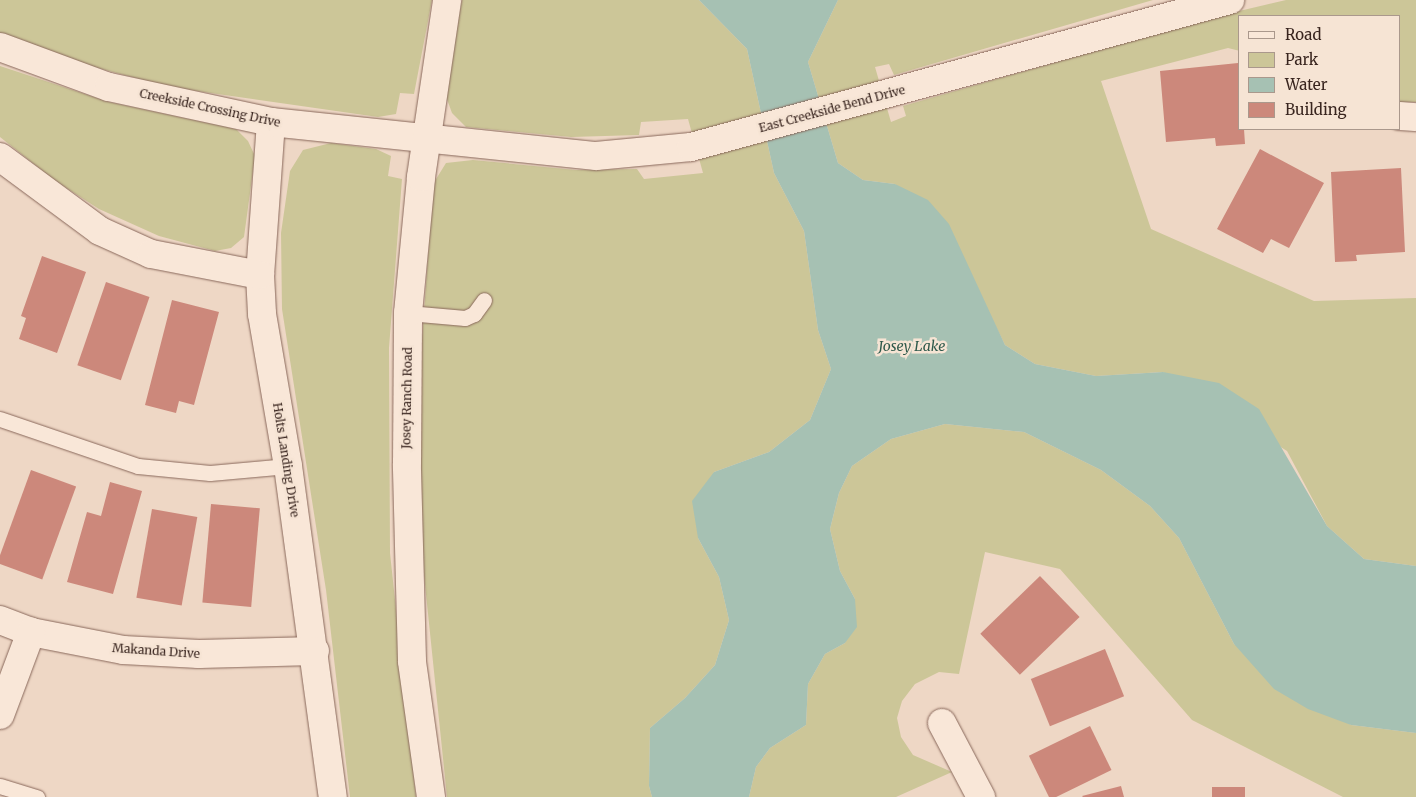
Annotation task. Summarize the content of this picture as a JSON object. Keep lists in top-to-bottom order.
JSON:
{
  "streets": {
    "street": [
      "Creekside Crossing Drive",
      "East Creekside Bend Drive",
      "Josey Ranch Road",
      "Holts Landing Drive",
      "Makanda Drive"
    ]
  },
  "crossings": [
    ["Creekside Crossing Drive", "East Creekside Bend Drive"],
    ["Creekside Crossing Drive", "Josey Ranch Road"],
    ["Creekside Crossing Drive", "Holts Landing Drive"],
    ["East Creekside Bend Drive", "Josey Ranch Road"],
    ["Holts Landing Drive", "Makanda Drive"]
  ],
  "water": ["Josey Lake"],
  "legend": [
    "Road",
    "Park",
    "Water",
    "Building"
  ]
}
